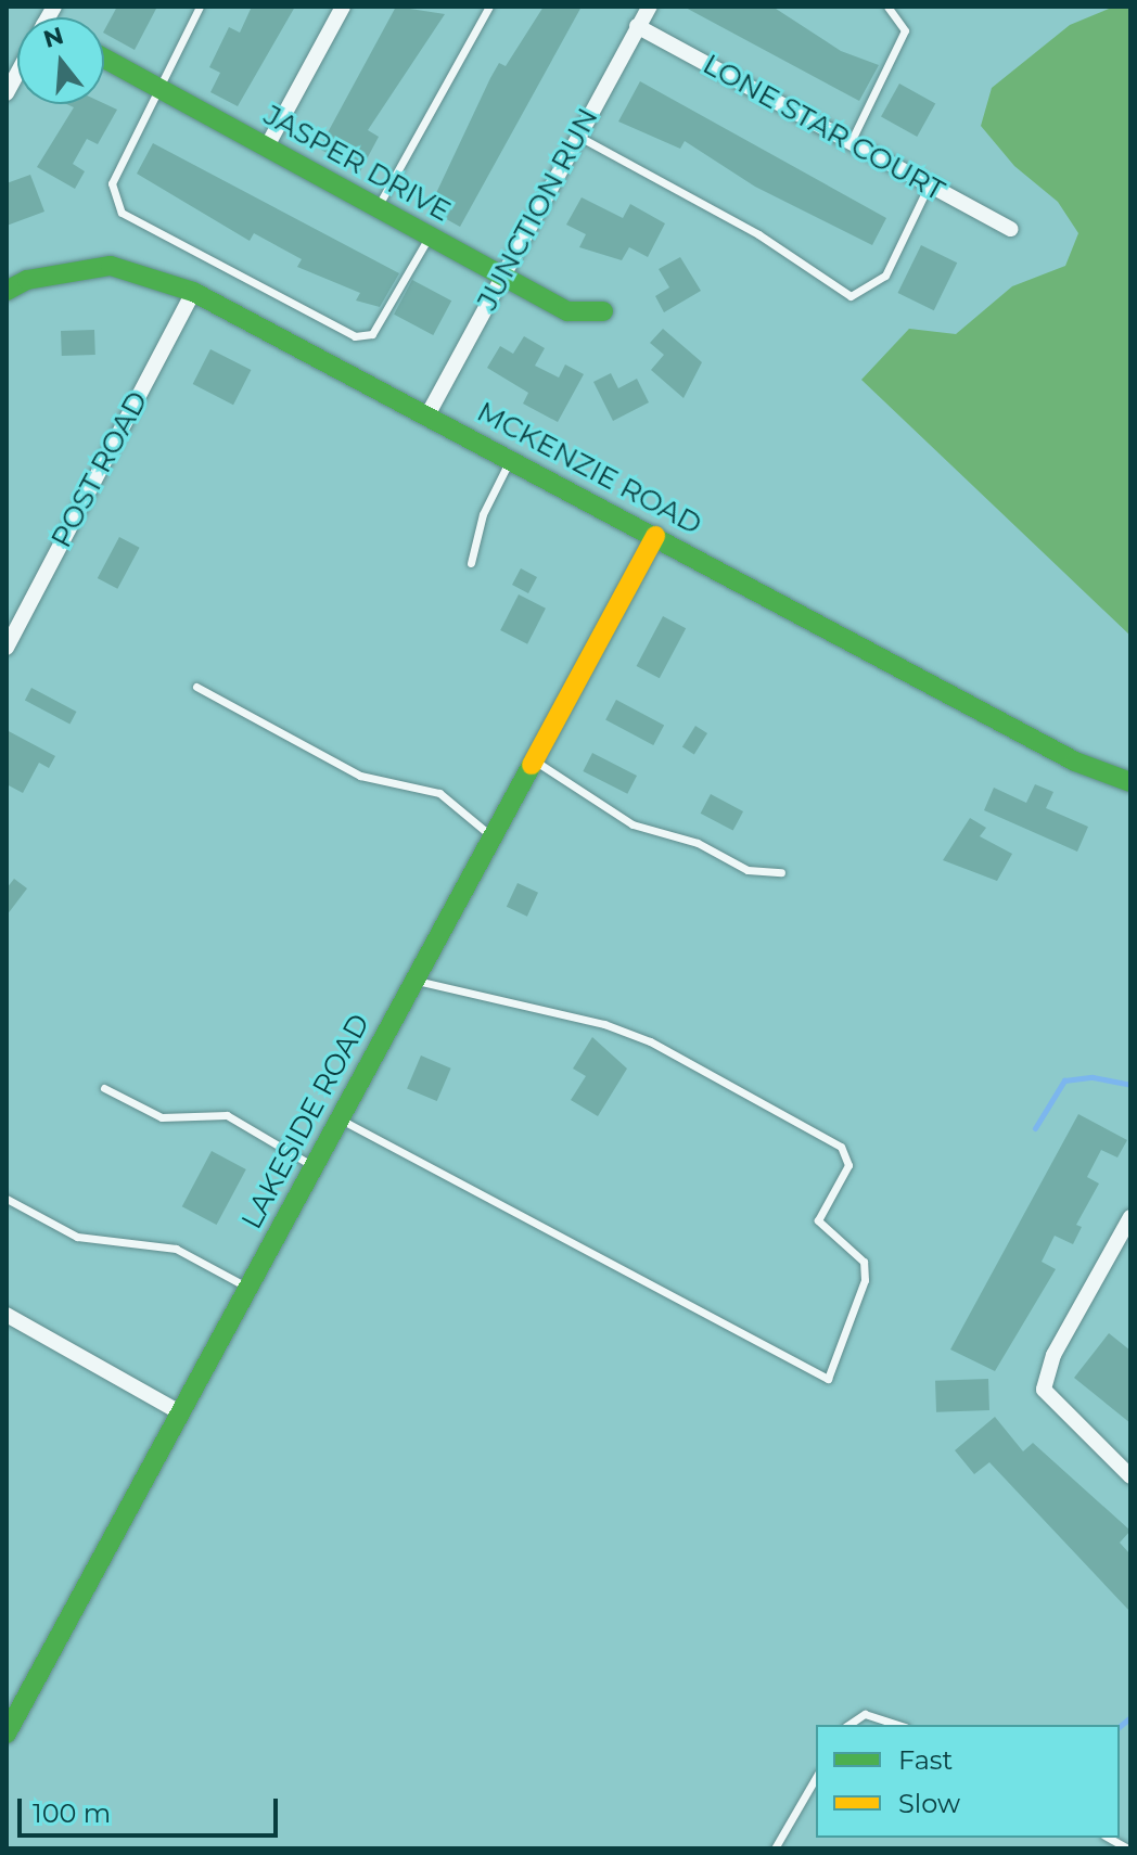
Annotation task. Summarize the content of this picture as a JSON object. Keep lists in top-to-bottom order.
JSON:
{
  "streets": {
    "street": [
      "LONE STAR COURT",
      "JASPER DRIVE",
      "JUNCTION RUN",
      "MCKENZIE ROAD",
      "POST ROAD",
      "LAKESIDE ROAD"
    ]
  },
  "crossings": [
    ["LONE STAR COURT", "JUNCTION RUN"],
    ["JASPER DRIVE", "JUNCTION RUN"],
    ["JUNCTION RUN", "MCKENZIE ROAD"],
    ["MCKENZIE ROAD", "POST ROAD"],
    ["MCKENZIE ROAD", "LAKESIDE ROAD"]
  ],
  "legend": ["Fast", "Slow"],
  "scale_bar": "100 m",
  "north": "top"
}
